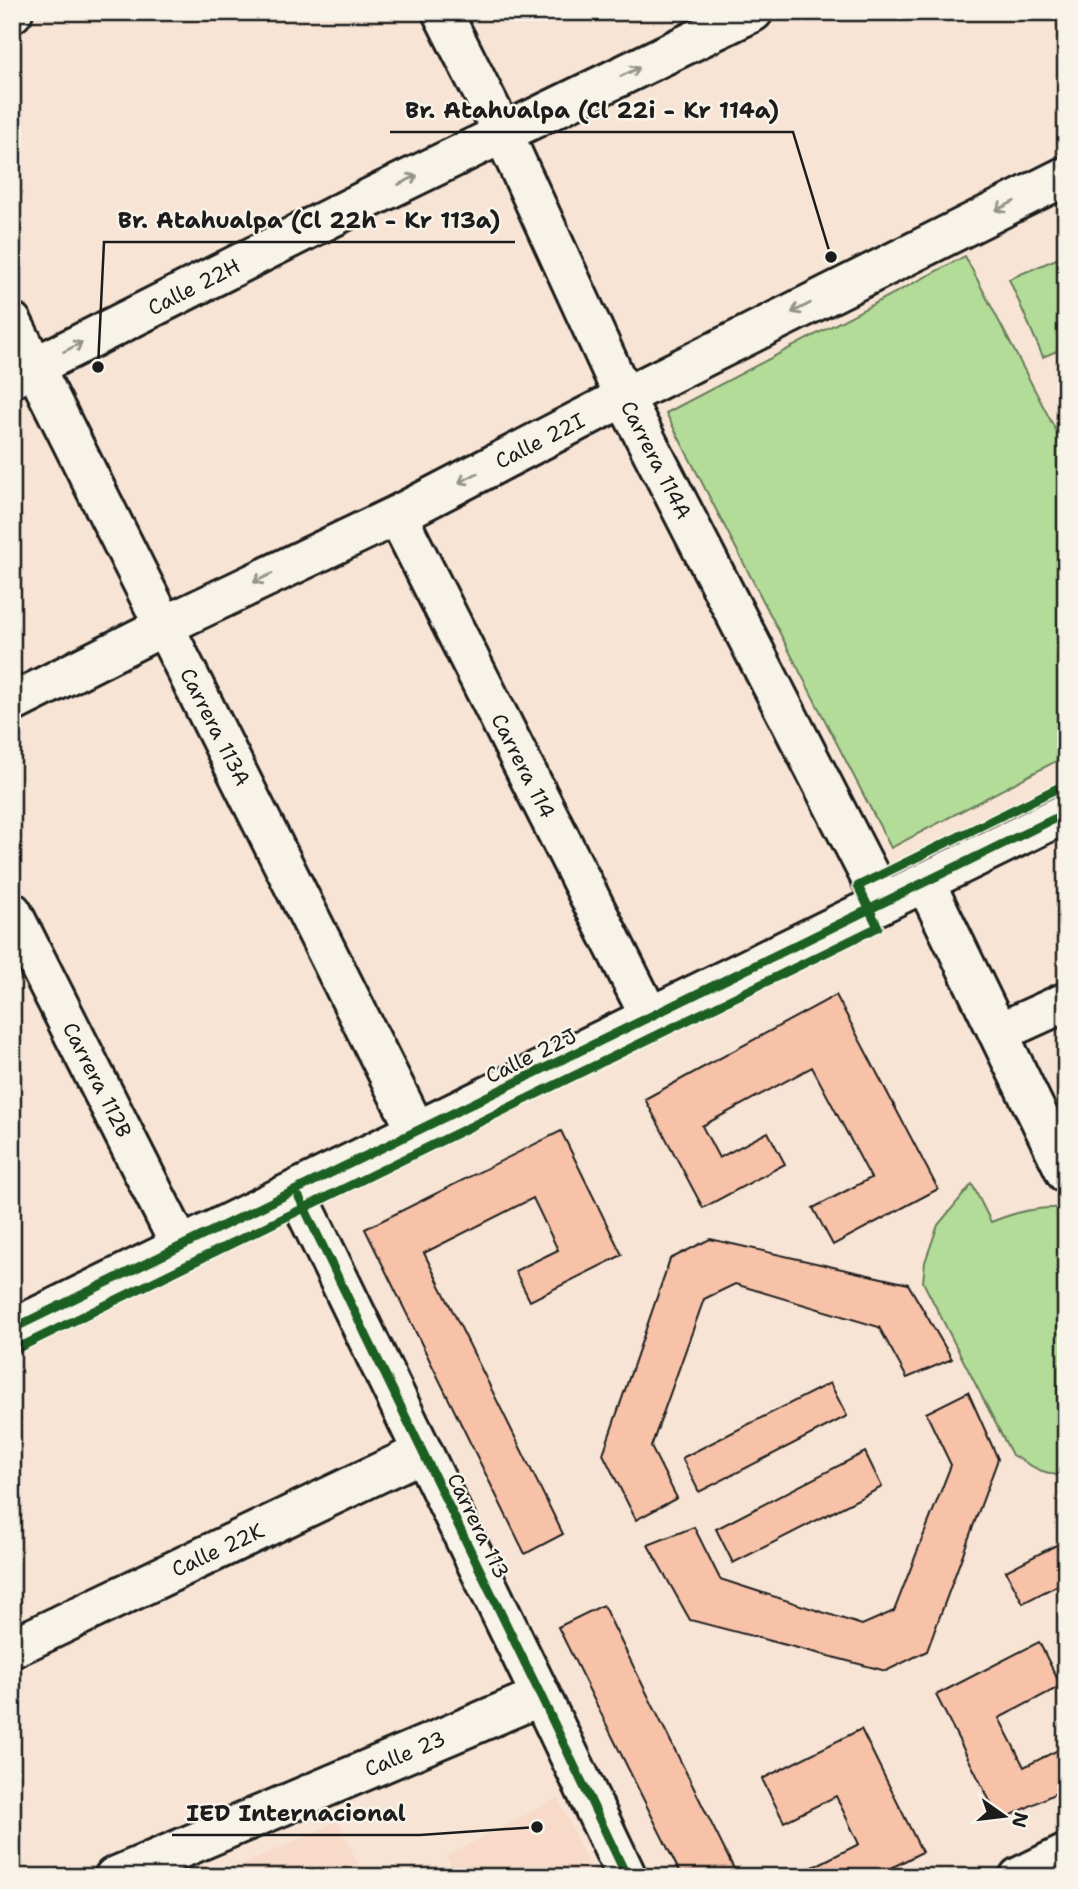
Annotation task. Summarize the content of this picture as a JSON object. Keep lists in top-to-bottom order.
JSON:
{
  "streets": {
    "street": [
      "Calle 22H",
      "Calle 22I",
      "Carrera 114A",
      "Carrera 113A",
      "Carrera 114",
      "Calle 22J",
      "Carrera 112B",
      "Carrera 113",
      "Calle 22K",
      "Calle 23"
    ]
  },
  "crossings": [
    ["Calle 22H", "Carrera 114A"],
    ["Calle 22H", "Carrera 113A"],
    ["Calle 22I", "Carrera 114A"],
    ["Calle 22I", "Carrera 113A"],
    ["Calle 22I", "Carrera 114"],
    ["Carrera 114A", "Calle 22J"],
    ["Carrera 113A", "Calle 22J"],
    ["Carrera 114", "Calle 22J"],
    ["Calle 22J", "Carrera 112B"],
    ["Calle 22J", "Carrera 113"],
    ["Carrera 113", "Calle 22K"],
    ["Carrera 113", "Calle 23"]
  ],
  "one_way": ["Calle 22H", "Calle 22I"],
  "places": ["Br. Atahualpa (Cl 22i - Kr 114a)", "Br. Atahualpa (Cl 22h - Kr 113a)", "IED Internacional"],
  "north": "right"
}
